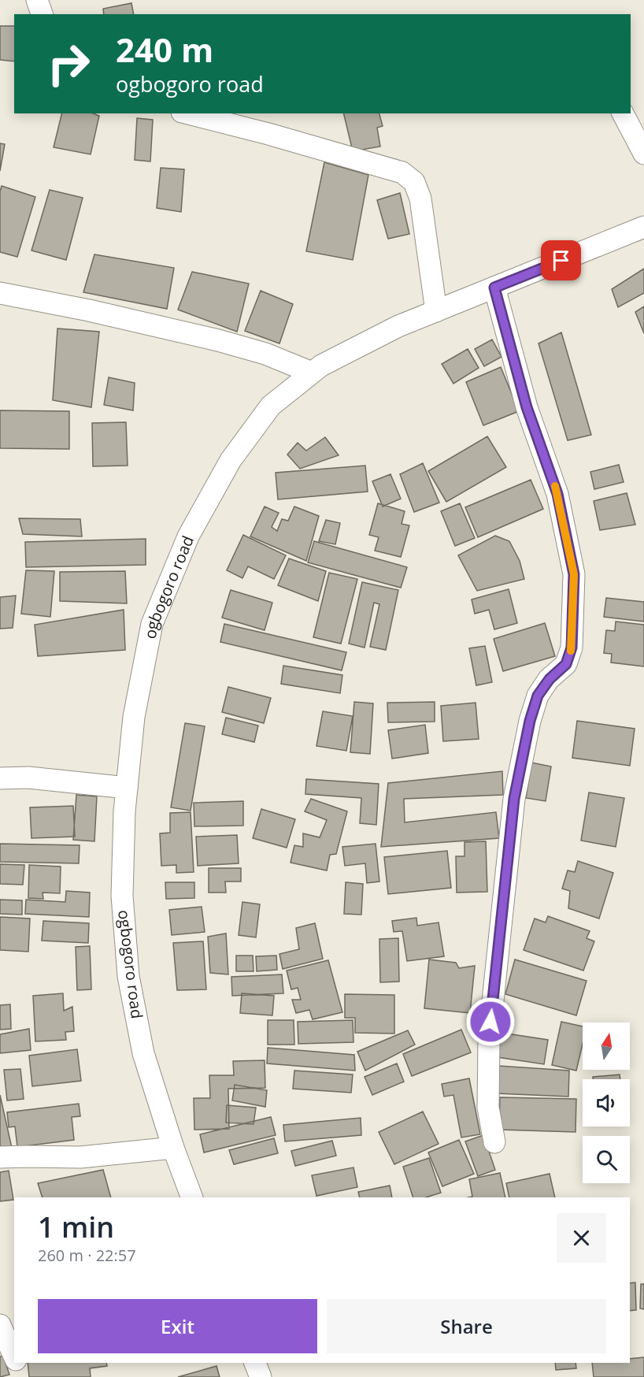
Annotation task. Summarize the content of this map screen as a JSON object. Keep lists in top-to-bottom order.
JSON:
{
  "streets": {
    "street": ["ogbogoro road"]
  },
  "north": "top",
  "page": {
    "turn": ["240 m", "ogbogoro road"],
    "heading": ["1 min", "260 m · 22:57"],
    "buttons": ["Exit", "Share"]
  }
}
